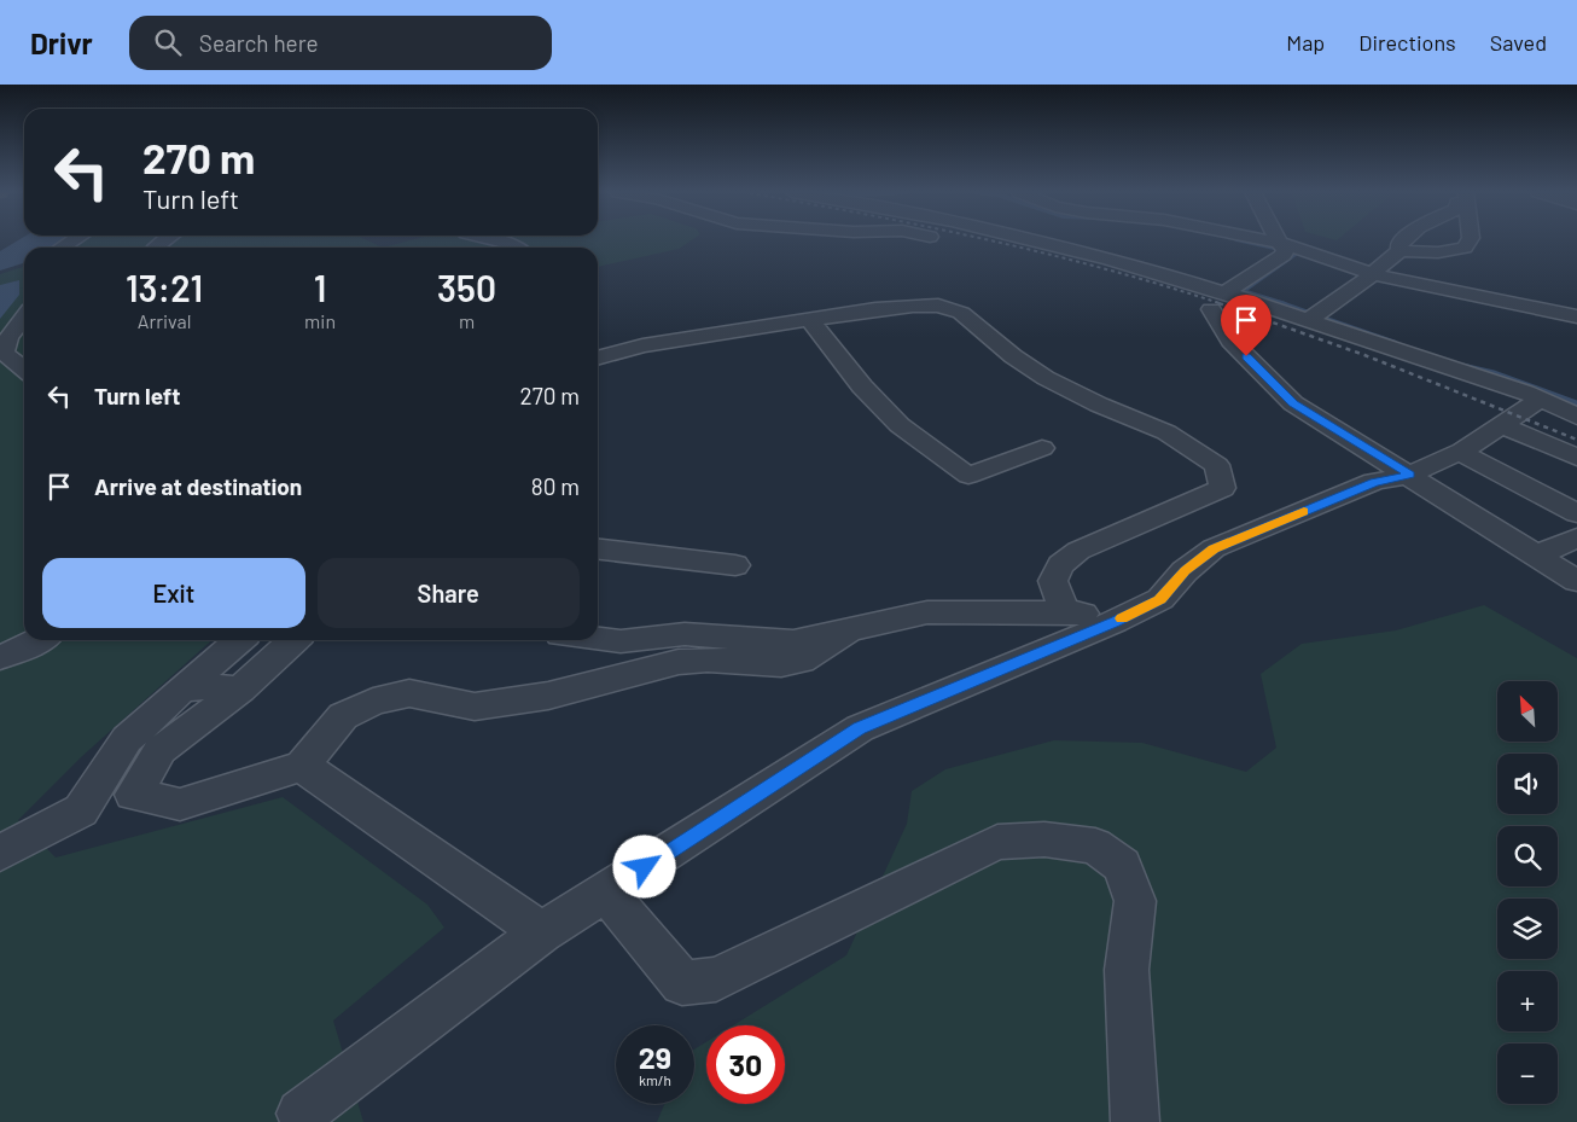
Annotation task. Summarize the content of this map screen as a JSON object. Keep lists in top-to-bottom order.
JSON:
{
  "north": "top left",
  "page": {
    "header": "Drivr",
    "search": "Search here",
    "nav": ["Map", "Directions", "Saved"],
    "turn": ["270 m", "Turn left"],
    "eta": [
      "13:21",
      "Arrival",
      "1",
      "min",
      "350",
      "m"
    ],
    "list": [
      {
        "name": "Turn left",
        "value": "270 m"
      },
      {
        "name": "Arrive at destination",
        "value": "80 m"
      }
    ],
    "buttons": ["Exit", "Share"],
    "map_buttons": ["+", "−"],
    "speed": "29 km/h",
    "limit": "30"
  }
}
